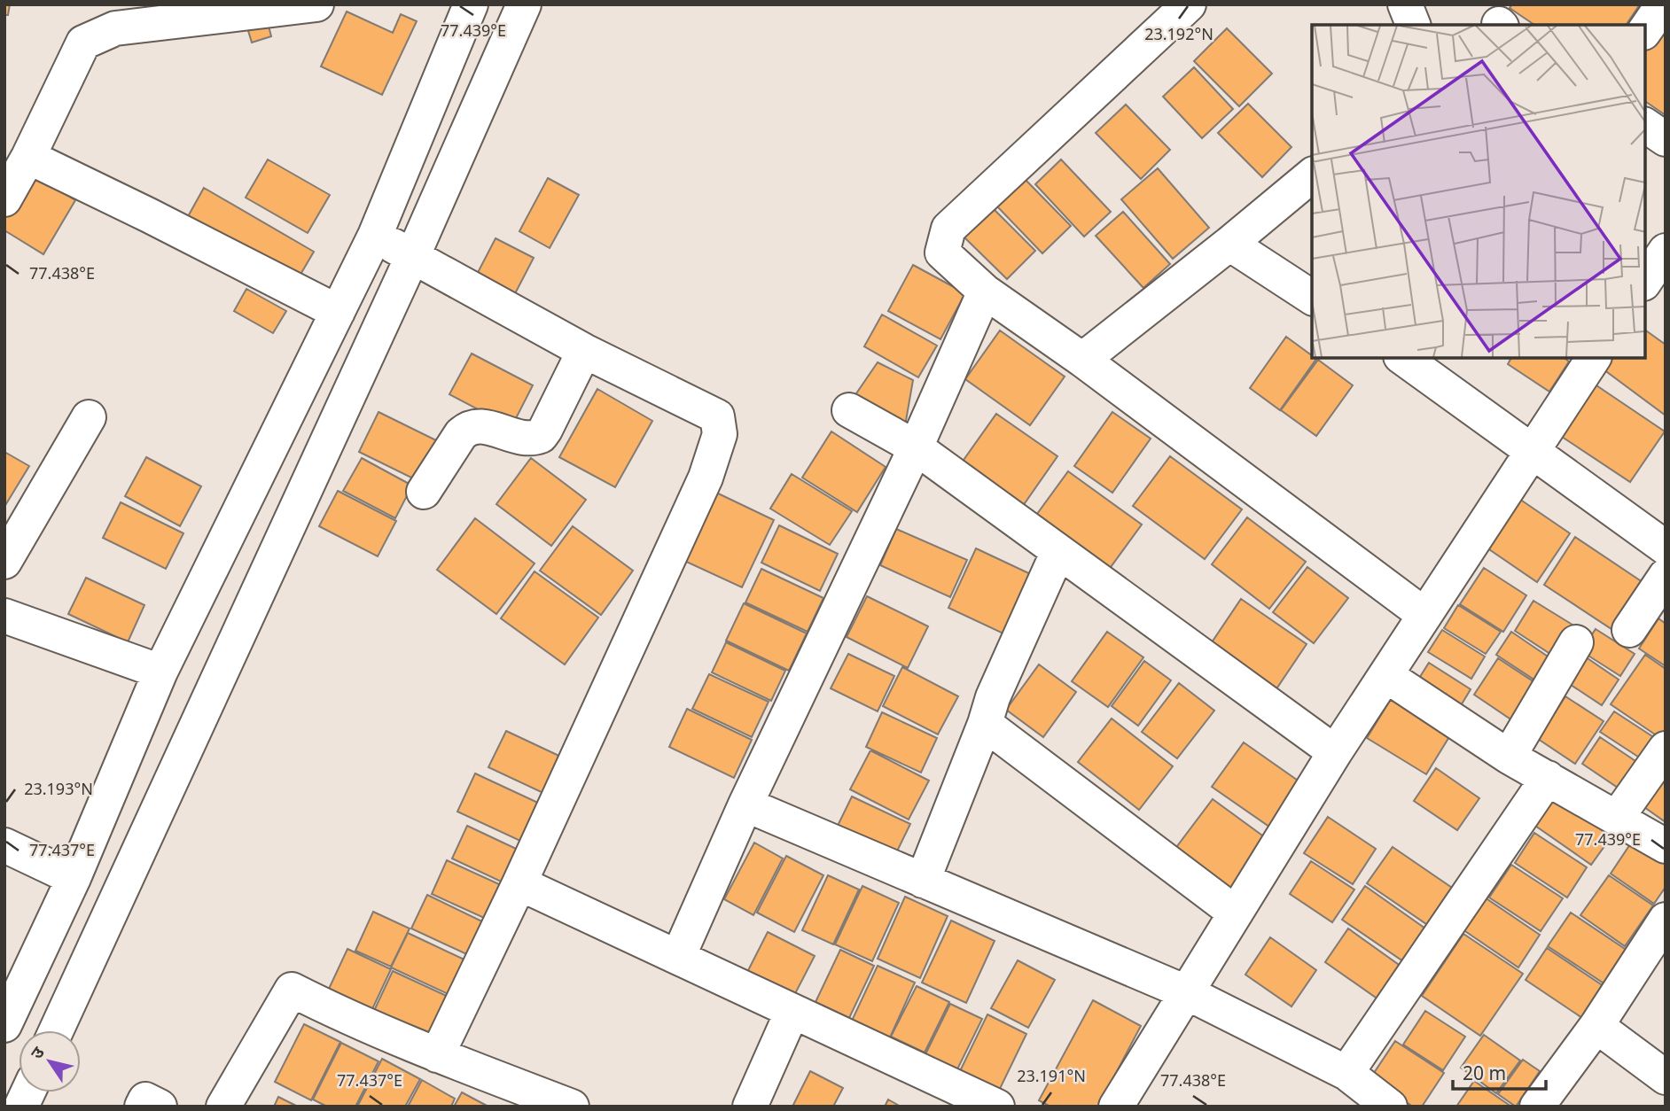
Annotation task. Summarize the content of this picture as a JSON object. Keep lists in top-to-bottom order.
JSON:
{
  "scale_bar": "20 m",
  "north": "top left",
  "coordinates": [
    "77.439°E",
    "23.192°N",
    "77.438°E",
    "23.193°N",
    "77.437°E",
    "23.191°N"
  ]
}
